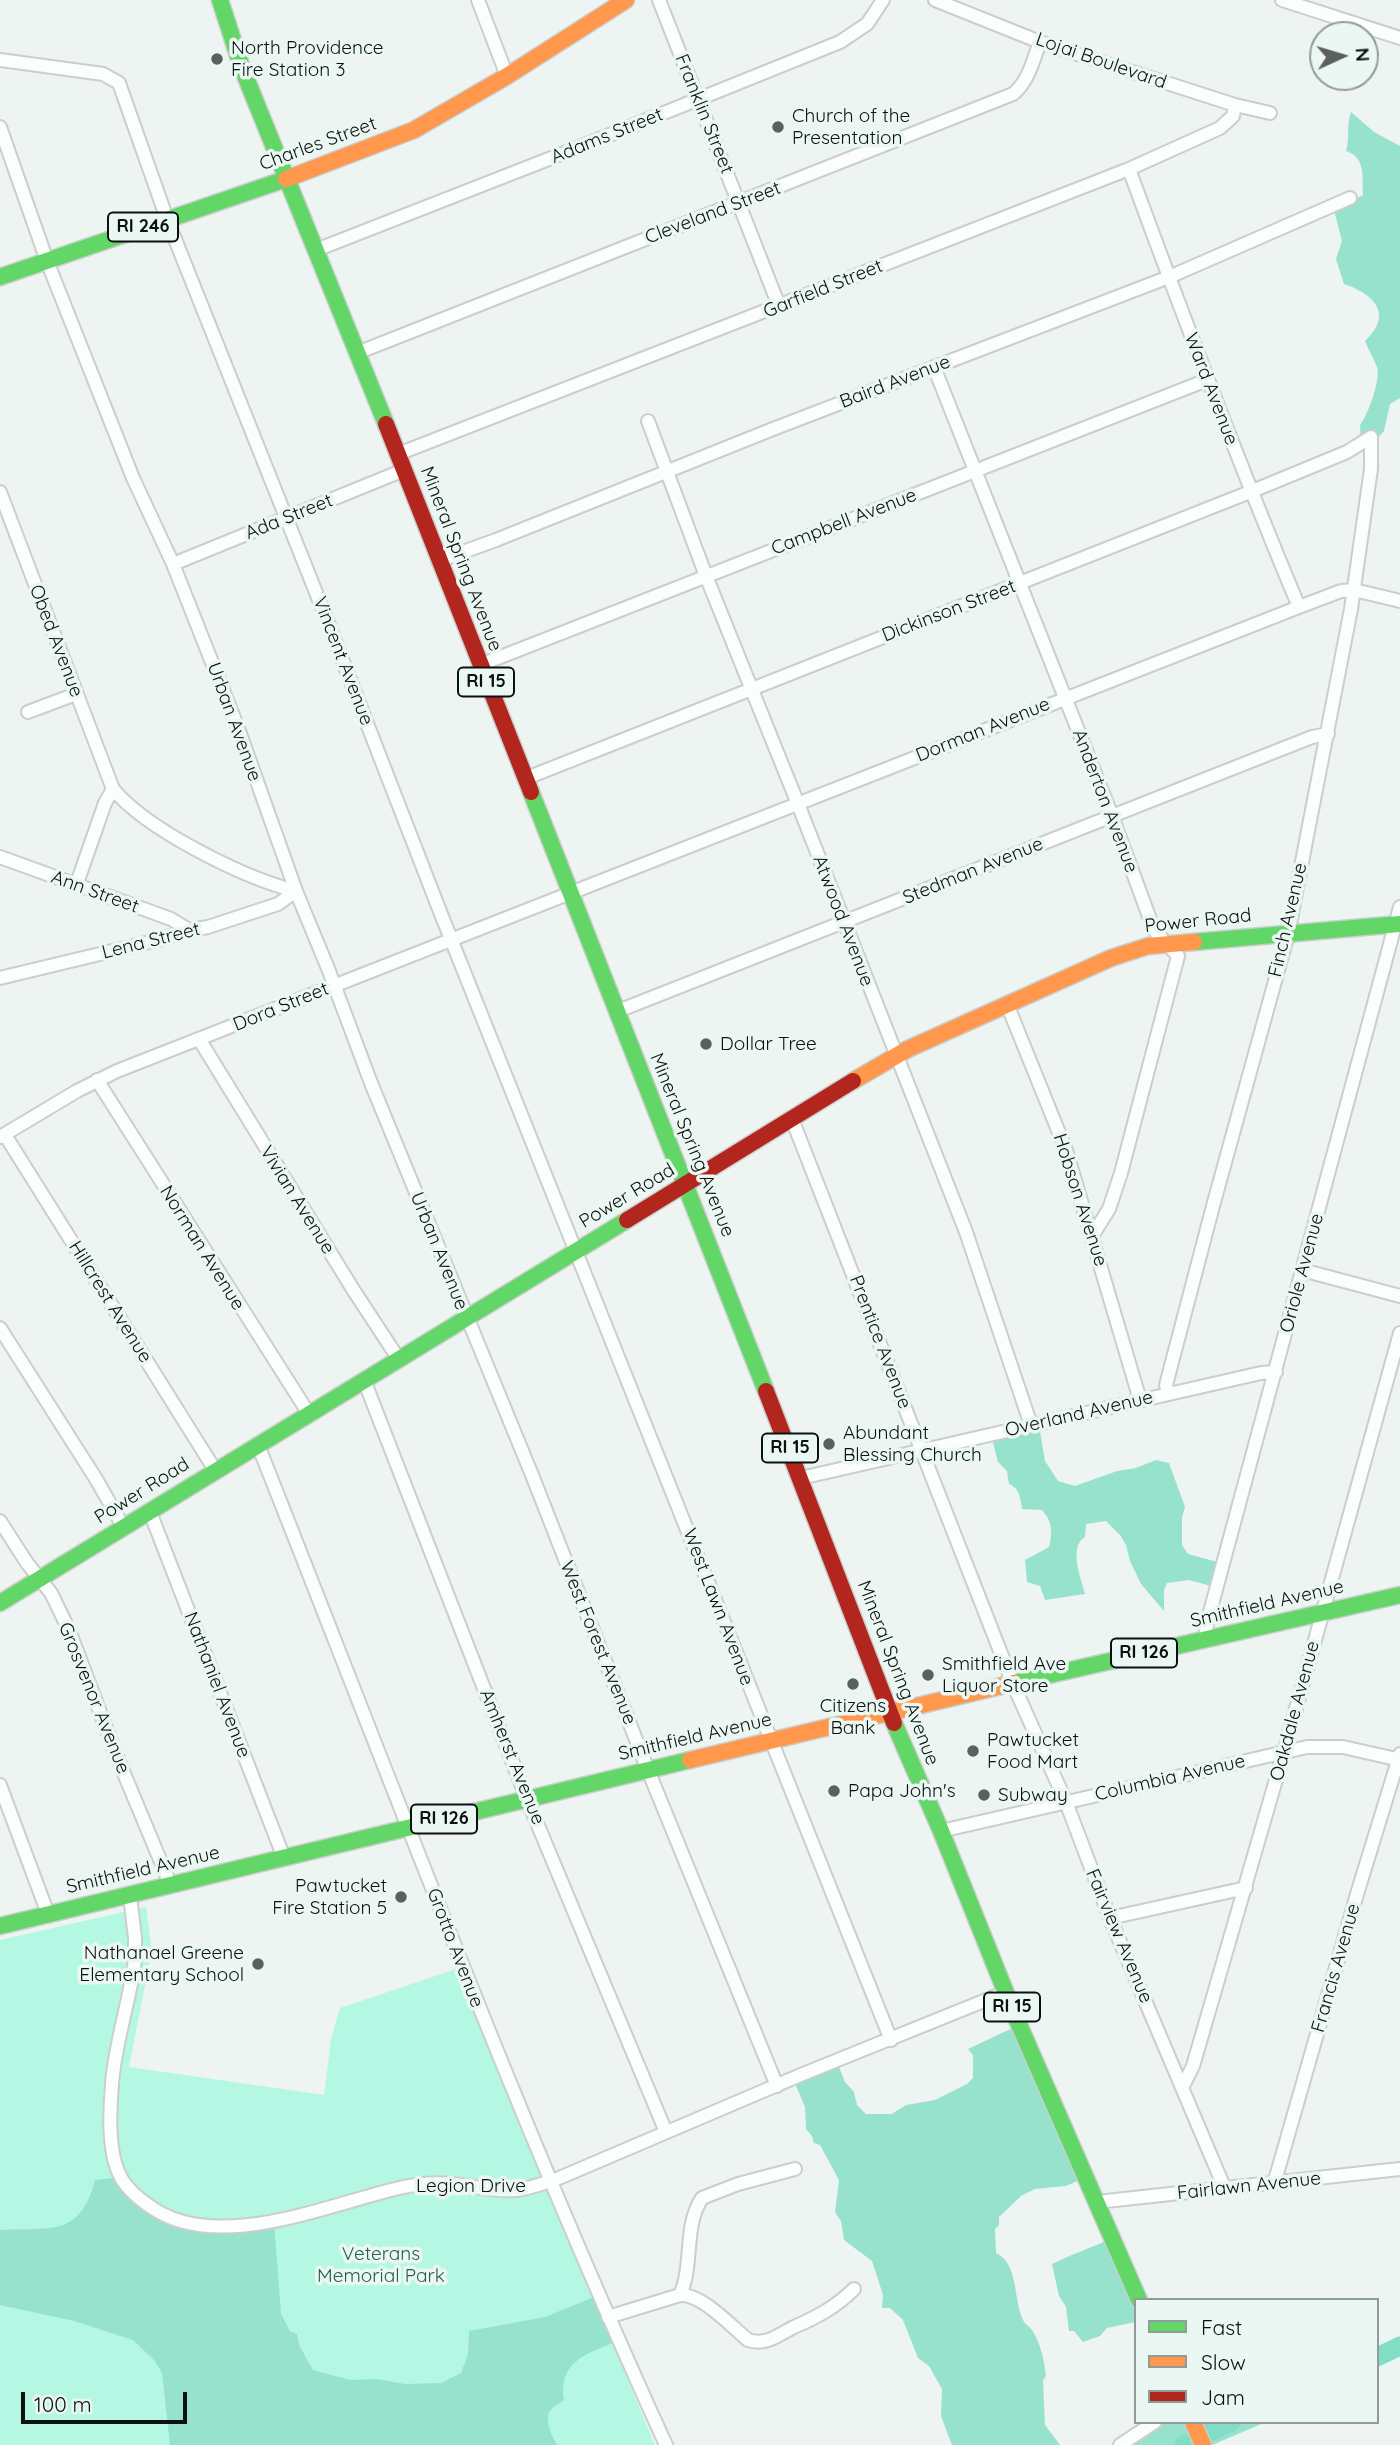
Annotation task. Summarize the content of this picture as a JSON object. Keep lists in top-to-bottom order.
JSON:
{
  "streets": {
    "main road": [
      "Charles Street",
      "RI 246",
      "Mineral Spring Avenue",
      "RI 15",
      "Power Road",
      "Smithfield Avenue",
      "RI 126"
    ],
    "street": [
      "Lojai Boulevard",
      "Franklin Street",
      "Adams Street",
      "Cleveland Street",
      "Garfield Street",
      "Baird Avenue",
      "Ward Avenue",
      "Ada Street",
      "Campbell Avenue",
      "Dickinson Street",
      "Obed Avenue",
      "Vincent Avenue",
      "Urban Avenue",
      "Dorman Avenue",
      "Anderton Avenue",
      "Stedman Avenue",
      "Ann Street",
      "Finch Avenue",
      "Atwood Avenue",
      "Lena Street",
      "Dora Street",
      "Vivian Avenue",
      "Hobson Avenue",
      "Norman Avenue",
      "Oriole Avenue",
      "Hillcrest Avenue",
      "Prentice Avenue",
      "Overland Avenue",
      "West Lawn Avenue",
      "West Forest Avenue",
      "Nathaniel Avenue",
      "Grosvenor Avenue",
      "Oakdale Avenue",
      "Amherst Avenue",
      "Columbia Avenue",
      "Fairview Avenue",
      "Grotto Avenue",
      "Francis Avenue",
      "Legion Drive",
      "Fairlawn Avenue"
    ]
  },
  "crossings": [
    ["Lojai Boulevard", "Cleveland Street"],
    ["Lojai Boulevard", "Garfield Street"],
    ["Franklin Street", "Adams Street"],
    ["Franklin Street", "Cleveland Street"],
    ["Franklin Street", "Garfield Street"],
    ["Adams Street", "Mineral Spring Avenue"],
    ["Charles Street", "Mineral Spring Avenue"],
    ["Charles Street", "Vincent Avenue"],
    ["Charles Street", "Urban Avenue"],
    ["Cleveland Street", "Mineral Spring Avenue"],
    ["Garfield Street", "Ward Avenue"],
    ["Garfield Street", "Ada Street"],
    ["Garfield Street", "Mineral Spring Avenue"],
    ["Baird Avenue", "Ward Avenue"],
    ["Baird Avenue", "Mineral Spring Avenue"],
    ["Baird Avenue", "Anderton Avenue"],
    ["Baird Avenue", "Atwood Avenue"],
    ["Ward Avenue", "Campbell Avenue"],
    ["Ward Avenue", "Dickinson Street"],
    ["Ward Avenue", "Dorman Avenue"],
    ["Ada Street", "Mineral Spring Avenue"],
    ["Ada Street", "Vincent Avenue"],
    ["Ada Street", "Urban Avenue"],
    ["Campbell Avenue", "Mineral Spring Avenue"],
    ["Campbell Avenue", "Anderton Avenue"],
    ["Campbell Avenue", "Atwood Avenue"],
    ["Mineral Spring Avenue", "Dickinson Street"],
    ["Mineral Spring Avenue", "Dorman Avenue"],
    ["Mineral Spring Avenue", "Stedman Avenue"],
    ["Mineral Spring Avenue", "Power Road"],
    ["Mineral Spring Avenue", "Dora Street"],
    ["Mineral Spring Avenue", "Overland Avenue"],
    ["Mineral Spring Avenue", "Smithfield Avenue"],
    ["Mineral Spring Avenue", "Columbia Avenue"],
    ["Mineral Spring Avenue", "Legion Drive"],
    ["Mineral Spring Avenue", "Fairlawn Avenue"],
    ["Dickinson Street", "Anderton Avenue"],
    ["Dickinson Street", "Finch Avenue"],
    ["Dickinson Street", "Atwood Avenue"],
    ["Obed Avenue", "Urban Avenue"],
    ["Obed Avenue", "Lena Street"],
    ["Vincent Avenue", "Power Road"],
    ["Vincent Avenue", "Dora Street"],
    ["Vincent Avenue", "West Lawn Avenue"],
    ["Urban Avenue", "Power Road"],
    ["Urban Avenue", "Lena Street"],
    ["Urban Avenue", "Dora Street"],
    ["Urban Avenue", "West Forest Avenue"],
    ["Dorman Avenue", "Anderton Avenue"],
    ["Dorman Avenue", "Finch Avenue"],
    ["Dorman Avenue", "Atwood Avenue"],
    ["Dorman Avenue", "Dora Street"],
    ["Anderton Avenue", "Stedman Avenue"],
    ["Anderton Avenue", "Power Road"],
    ["Anderton Avenue", "Hobson Avenue"],
    ["Stedman Avenue", "Finch Avenue"],
    ["Stedman Avenue", "Atwood Avenue"],
    ["Ann Street", "Lena Street"],
    ["Finch Avenue", "Power Road"],
    ["Finch Avenue", "Overland Avenue"],
    ["Atwood Avenue", "Power Road"],
    ["Atwood Avenue", "Overland Avenue"],
    ["Power Road", "Vivian Avenue"],
    ["Power Road", "Hobson Avenue"],
    ["Power Road", "Norman Avenue"],
    ["Power Road", "Oriole Avenue"],
    ["Power Road", "Hillcrest Avenue"],
    ["Power Road", "Prentice Avenue"],
    ["Power Road", "West Lawn Avenue"],
    ["Power Road", "West Forest Avenue"],
    ["Power Road", "Nathaniel Avenue"],
    ["Power Road", "Grosvenor Avenue"],
    ["Power Road", "Amherst Avenue"],
    ["Power Road", "Grotto Avenue"],
    ["Dora Street", "Vivian Avenue"],
    ["Dora Street", "Norman Avenue"],
    ["Dora Street", "Hillcrest Avenue"],
    ["Hobson Avenue", "Overland Avenue"],
    ["Oriole Avenue", "Overland Avenue"],
    ["Oriole Avenue", "Smithfield Avenue"],
    ["Prentice Avenue", "Overland Avenue"],
    ["Prentice Avenue", "Smithfield Avenue"],
    ["Prentice Avenue", "Fairview Avenue"],
    ["Smithfield Avenue", "West Lawn Avenue"],
    ["Smithfield Avenue", "West Forest Avenue"],
    ["Smithfield Avenue", "Nathaniel Avenue"],
    ["Smithfield Avenue", "Grosvenor Avenue"],
    ["Smithfield Avenue", "Oakdale Avenue"],
    ["Smithfield Avenue", "Amherst Avenue"],
    ["Smithfield Avenue", "Fairview Avenue"],
    ["Smithfield Avenue", "Grotto Avenue"],
    ["Smithfield Avenue", "Legion Drive"],
    ["West Lawn Avenue", "Legion Drive"],
    ["West Forest Avenue", "Legion Drive"],
    ["Oakdale Avenue", "Columbia Avenue"],
    ["Oakdale Avenue", "Fairview Avenue"],
    ["Amherst Avenue", "Legion Drive"],
    ["Columbia Avenue", "Fairview Avenue"],
    ["Columbia Avenue", "Francis Avenue"],
    ["Fairview Avenue", "Fairlawn Avenue"],
    ["Grotto Avenue", "Legion Drive"],
    ["Francis Avenue", "Fairlawn Avenue"]
  ],
  "parks": ["Veterans Memorial Park"],
  "places": [
    "North Providence Fire Station 3",
    "Church of the Presentation",
    "Dollar Tree",
    "Abundant Blessing Church",
    "Smithfield Ave Liquor Store",
    "Citizens Bank",
    "Pawtucket Food Mart",
    "Papa John's",
    "Subway",
    "Pawtucket Fire Station 5",
    "Nathanael Greene Elementary School"
  ],
  "legend": ["Fast", "Slow", "Jam"],
  "scale_bar": "100 m",
  "north": "right"
}
